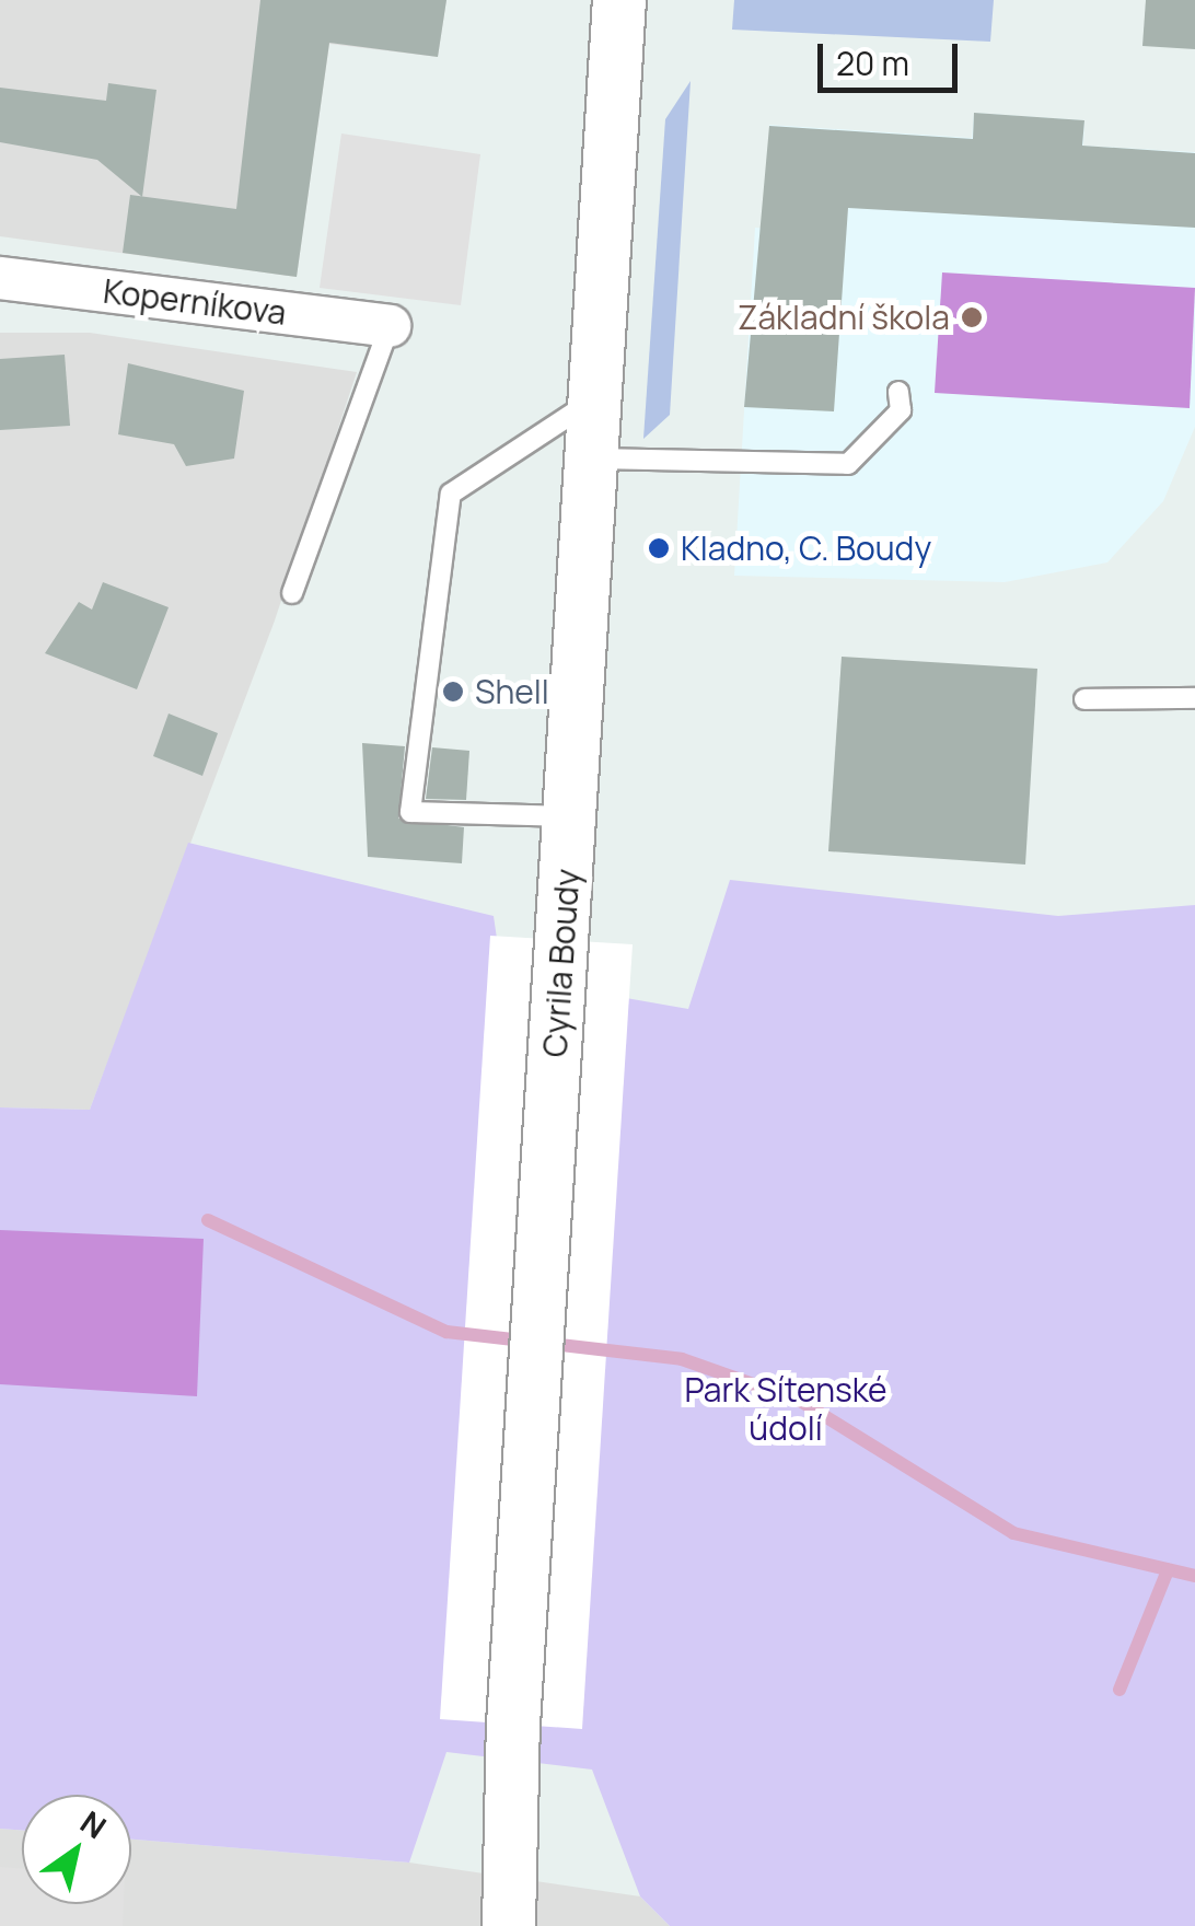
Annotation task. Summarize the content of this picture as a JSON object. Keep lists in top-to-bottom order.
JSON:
{
  "streets": {
    "street": ["Koperníkova", "Cyrila Boudy"]
  },
  "parks": ["Park Sítenské údolí"],
  "places": ["Základní škola", "Kladno, C. Boudy", "Shell"],
  "scale_bar": "20 m",
  "north": "top right"
}
